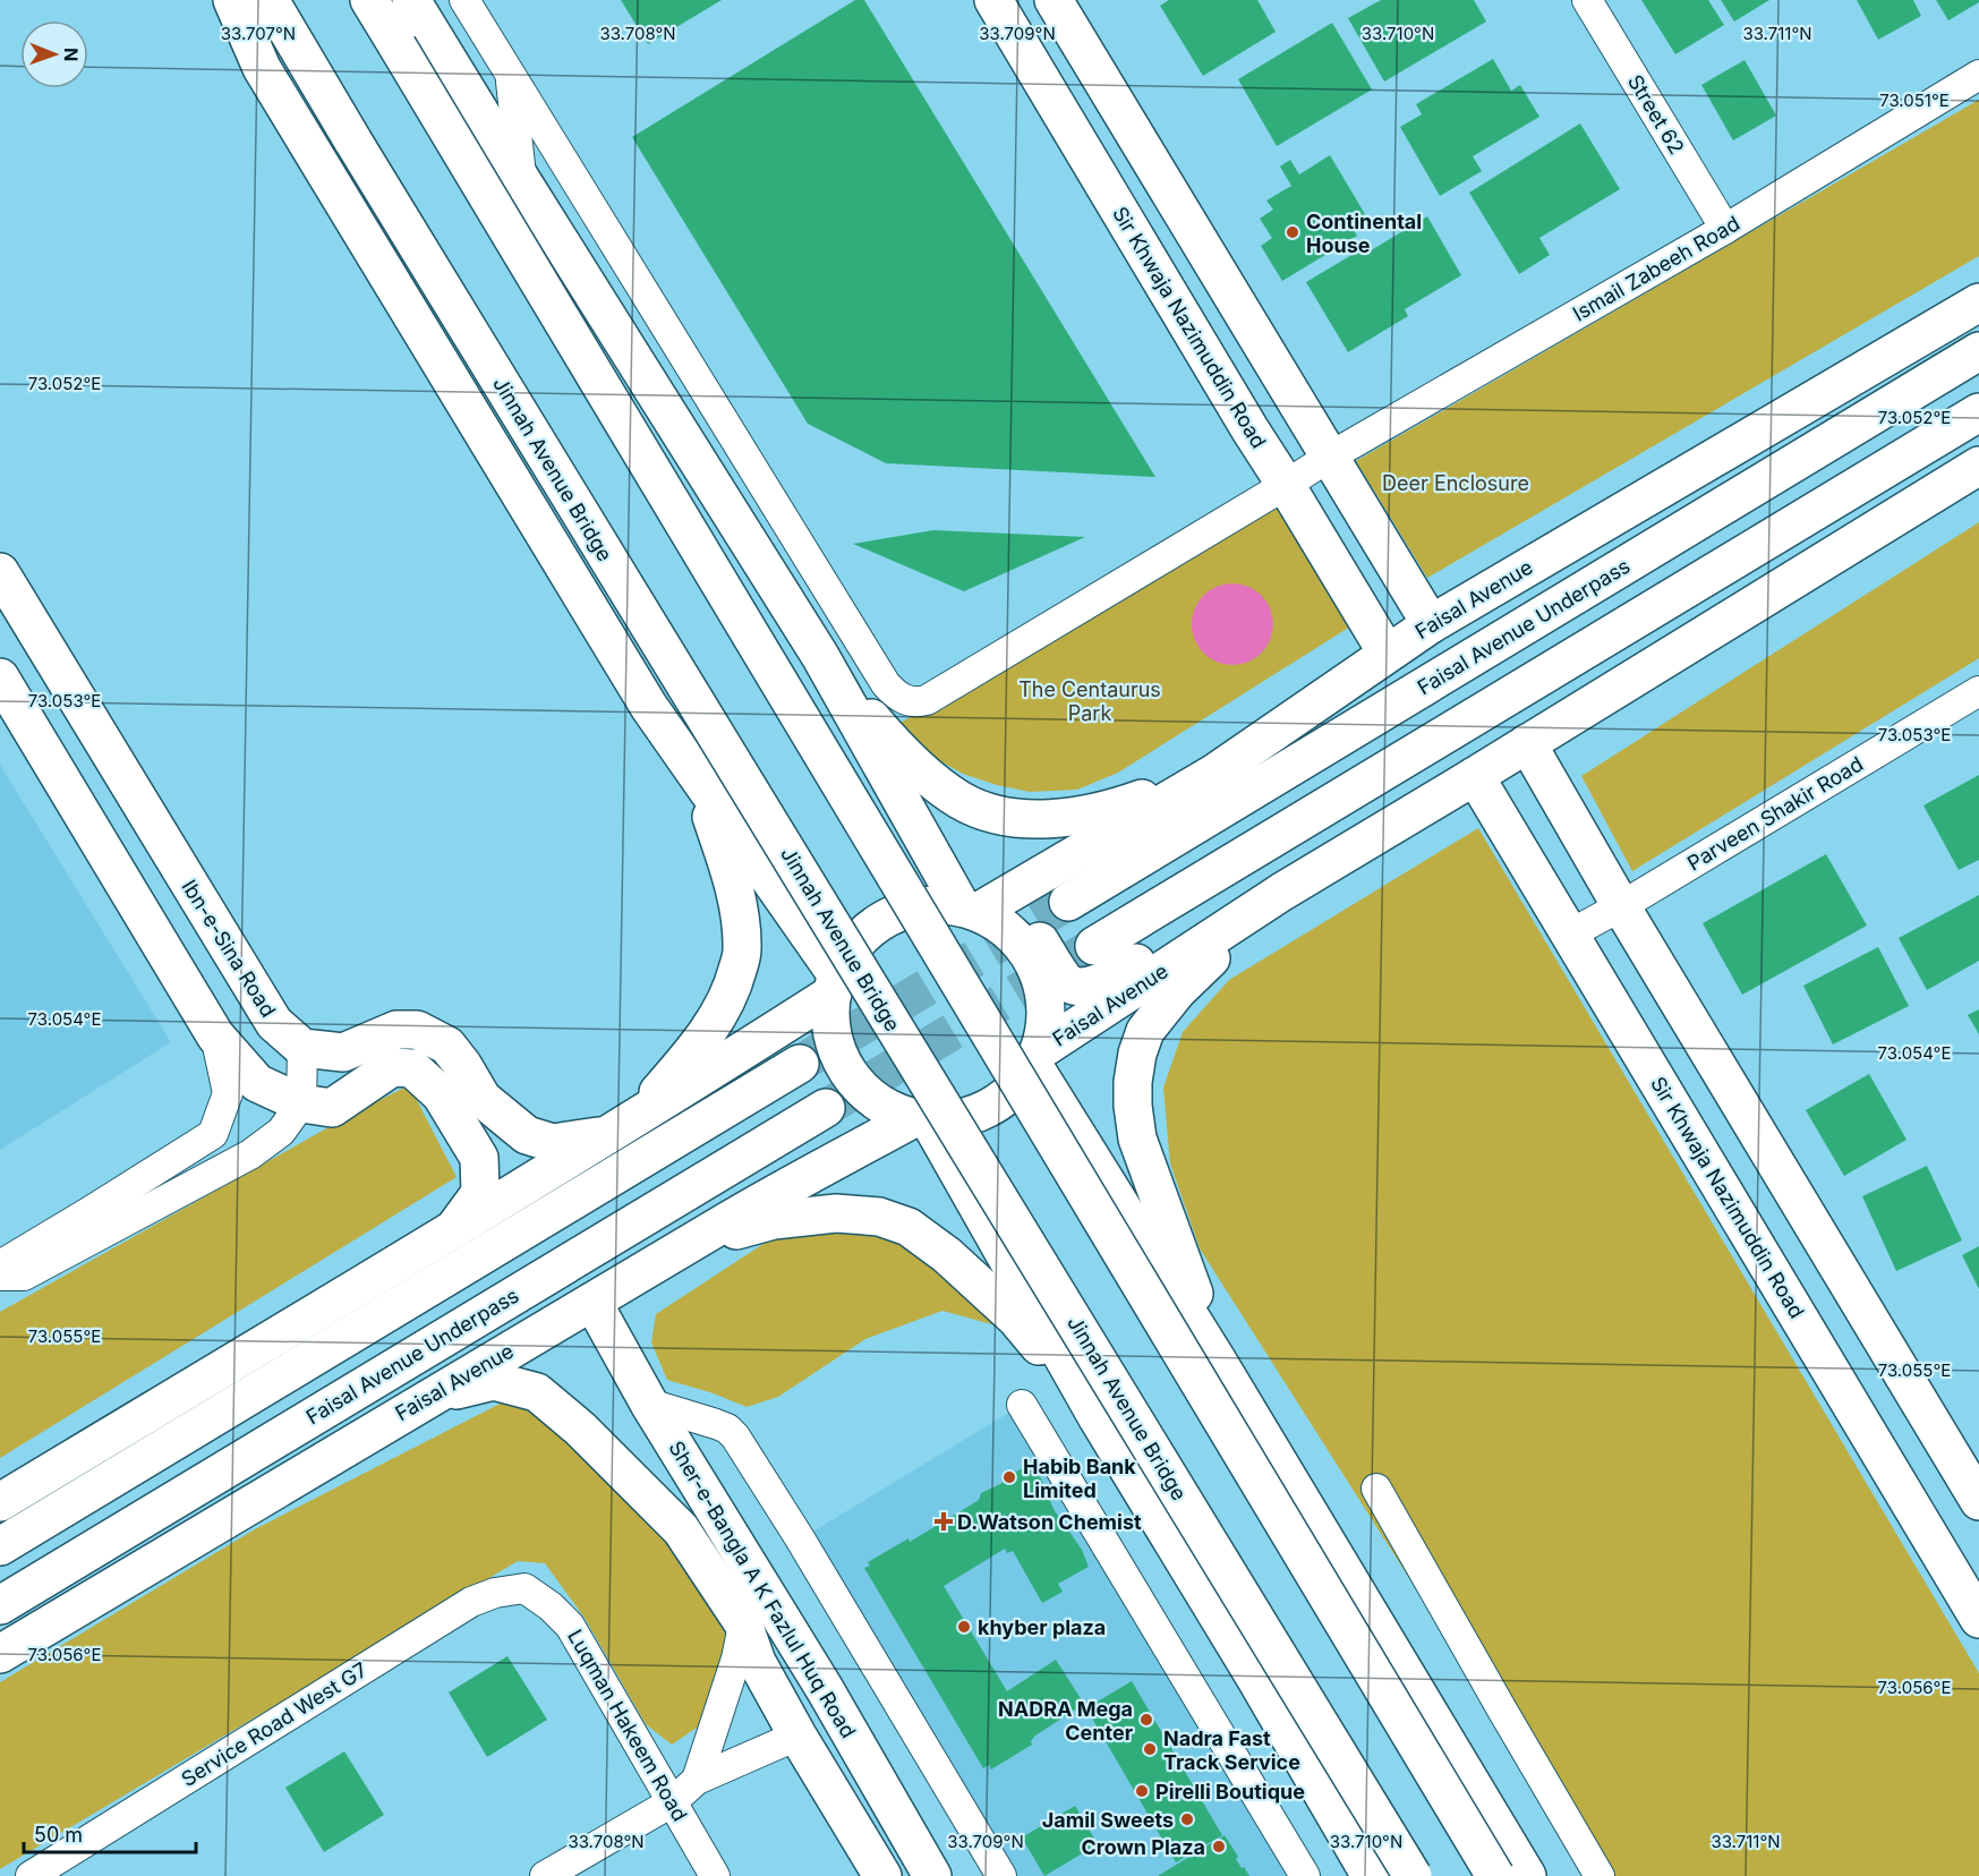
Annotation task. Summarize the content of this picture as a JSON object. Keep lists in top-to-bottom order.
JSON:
{
  "streets": {
    "main road": [
      "Sir Khwaja Nazimuddin Road",
      "Jinnah Avenue Bridge",
      "Faisal Avenue",
      "Faisal Avenue Underpass",
      "Ibn-e-Sina Road",
      "Sher-e-Bangla A K Fazlul Huq Road"
    ],
    "street": [
      "Street 62",
      "Ismail Zabeeh Road",
      "Parveen Shakir Road",
      "Service Road West G7",
      "Luqman Hakeem Road"
    ]
  },
  "crossings": [
    ["Street 62", "Ismail Zabeeh Road"],
    ["Ismail Zabeeh Road", "Sir Khwaja Nazimuddin Road"],
    ["Sir Khwaja Nazimuddin Road", "Faisal Avenue"],
    ["Sir Khwaja Nazimuddin Road", "Parveen Shakir Road"],
    ["Faisal Avenue", "Sher-e-Bangla A K Fazlul Huq Road"],
    ["Service Road West G7", "Luqman Hakeem Road"]
  ],
  "parks": ["Deer Enclosure", "The Centaurus Park"],
  "places": {
    "other": [
      "Continental House",
      "Habib Bank Limited",
      "khyber plaza",
      "NADRA Mega Center",
      "Nadra Fast Track Service",
      "Pirelli Boutique",
      "Jamil Sweets",
      "Crown Plaza"
    ],
    "health": ["D.Watson Chemist"]
  },
  "scale_bar": "50 m",
  "north": "right",
  "coordinates": [
    "33.707°N",
    "33.708°N",
    "33.709°N",
    "33.710°N",
    "33.711°N",
    "73.051°E",
    "73.052°E",
    "73.053°E",
    "73.054°E",
    "73.055°E",
    "73.056°E"
  ]
}
